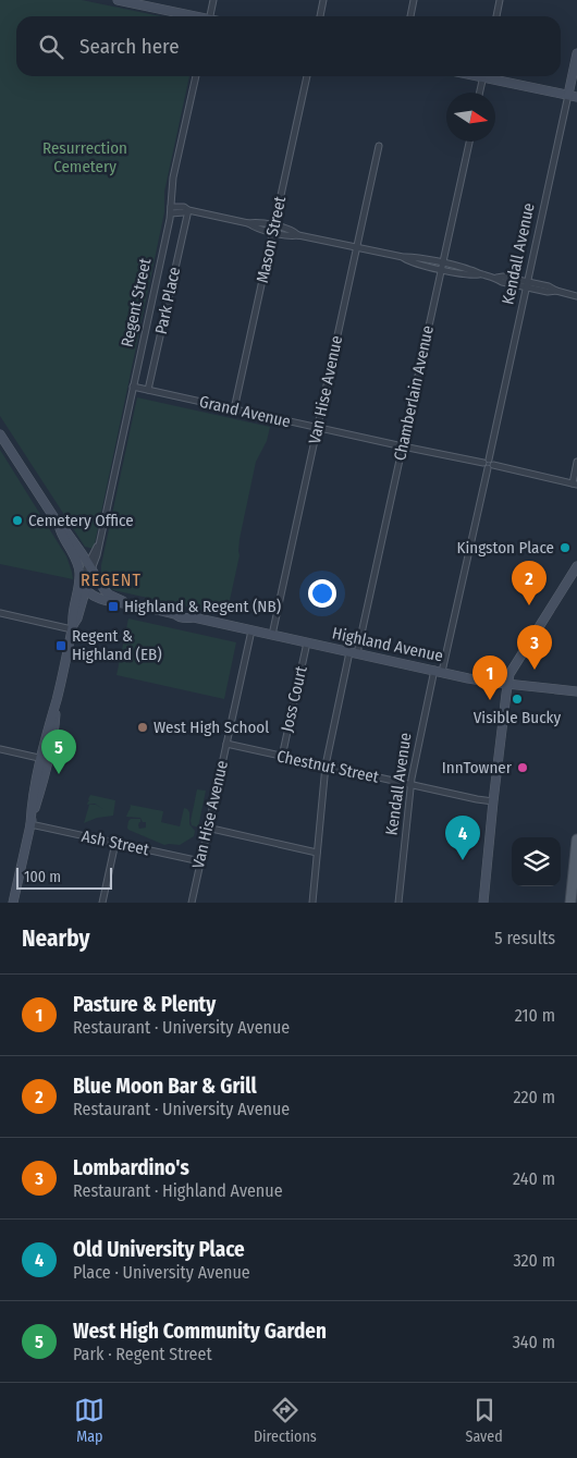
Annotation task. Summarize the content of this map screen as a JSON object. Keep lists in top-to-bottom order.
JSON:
{
  "streets": {
    "street": [
      "Mason Street",
      "Kendall Avenue",
      "Park Place",
      "Regent Street",
      "Van Hise Avenue",
      "Chamberlain Avenue",
      "Grand Avenue",
      "Highland Avenue",
      "Joss Court",
      "Chestnut Street",
      "Ash Street"
    ]
  },
  "crossings": [
    ["Mason Street", "Grand Avenue"],
    ["Kendall Avenue", "Grand Avenue"],
    ["Kendall Avenue", "Highland Avenue"],
    ["Kendall Avenue", "Chestnut Street"],
    ["Park Place", "Grand Avenue"],
    ["Regent Street", "Grand Avenue"],
    ["Regent Street", "Highland Avenue"],
    ["Regent Street", "Ash Street"],
    ["Van Hise Avenue", "Grand Avenue"],
    ["Van Hise Avenue", "Highland Avenue"],
    ["Van Hise Avenue", "Chestnut Street"],
    ["Van Hise Avenue", "Ash Street"],
    ["Chamberlain Avenue", "Grand Avenue"],
    ["Chamberlain Avenue", "Highland Avenue"],
    ["Chamberlain Avenue", "Chestnut Street"],
    ["Highland Avenue", "Joss Court"],
    ["Joss Court", "Chestnut Street"]
  ],
  "districts": ["REGENT"],
  "parks": ["Resurrection Cemetery"],
  "places": {
    "other": [
      "Cemetery Office",
      "Kingston Place",
      "Visible Bucky",
      "West High School",
      "InnTowner"
    ],
    "transit": ["Highland & Regent (NB)", "Regent & Highland (EB)"]
  },
  "scale_bar": "100 m",
  "north": "right",
  "page": {
    "search": "Search here",
    "pins": [
      "2",
      "3",
      "1",
      "5",
      "4"
    ],
    "scale": "100 m",
    "heading": ["Nearby", "5 results"],
    "list": [
      {
        "mark": "1",
        "name": "Pasture & Plenty",
        "note": "Restaurant · University Avenue",
        "value": "210 m"
      },
      {
        "mark": "2",
        "name": "Blue Moon Bar & Grill",
        "note": "Restaurant · University Avenue",
        "value": "220 m"
      },
      {
        "mark": "3",
        "name": "Lombardino's",
        "note": "Restaurant · Highland Avenue",
        "value": "240 m"
      },
      {
        "mark": "4",
        "name": "Old University Place",
        "note": "Place · University Avenue",
        "value": "320 m"
      },
      {
        "mark": "5",
        "name": "West High Community Garden",
        "note": "Park · Regent Street",
        "value": "340 m"
      }
    ],
    "nav": ["Map", "Directions", "Saved"]
  }
}
